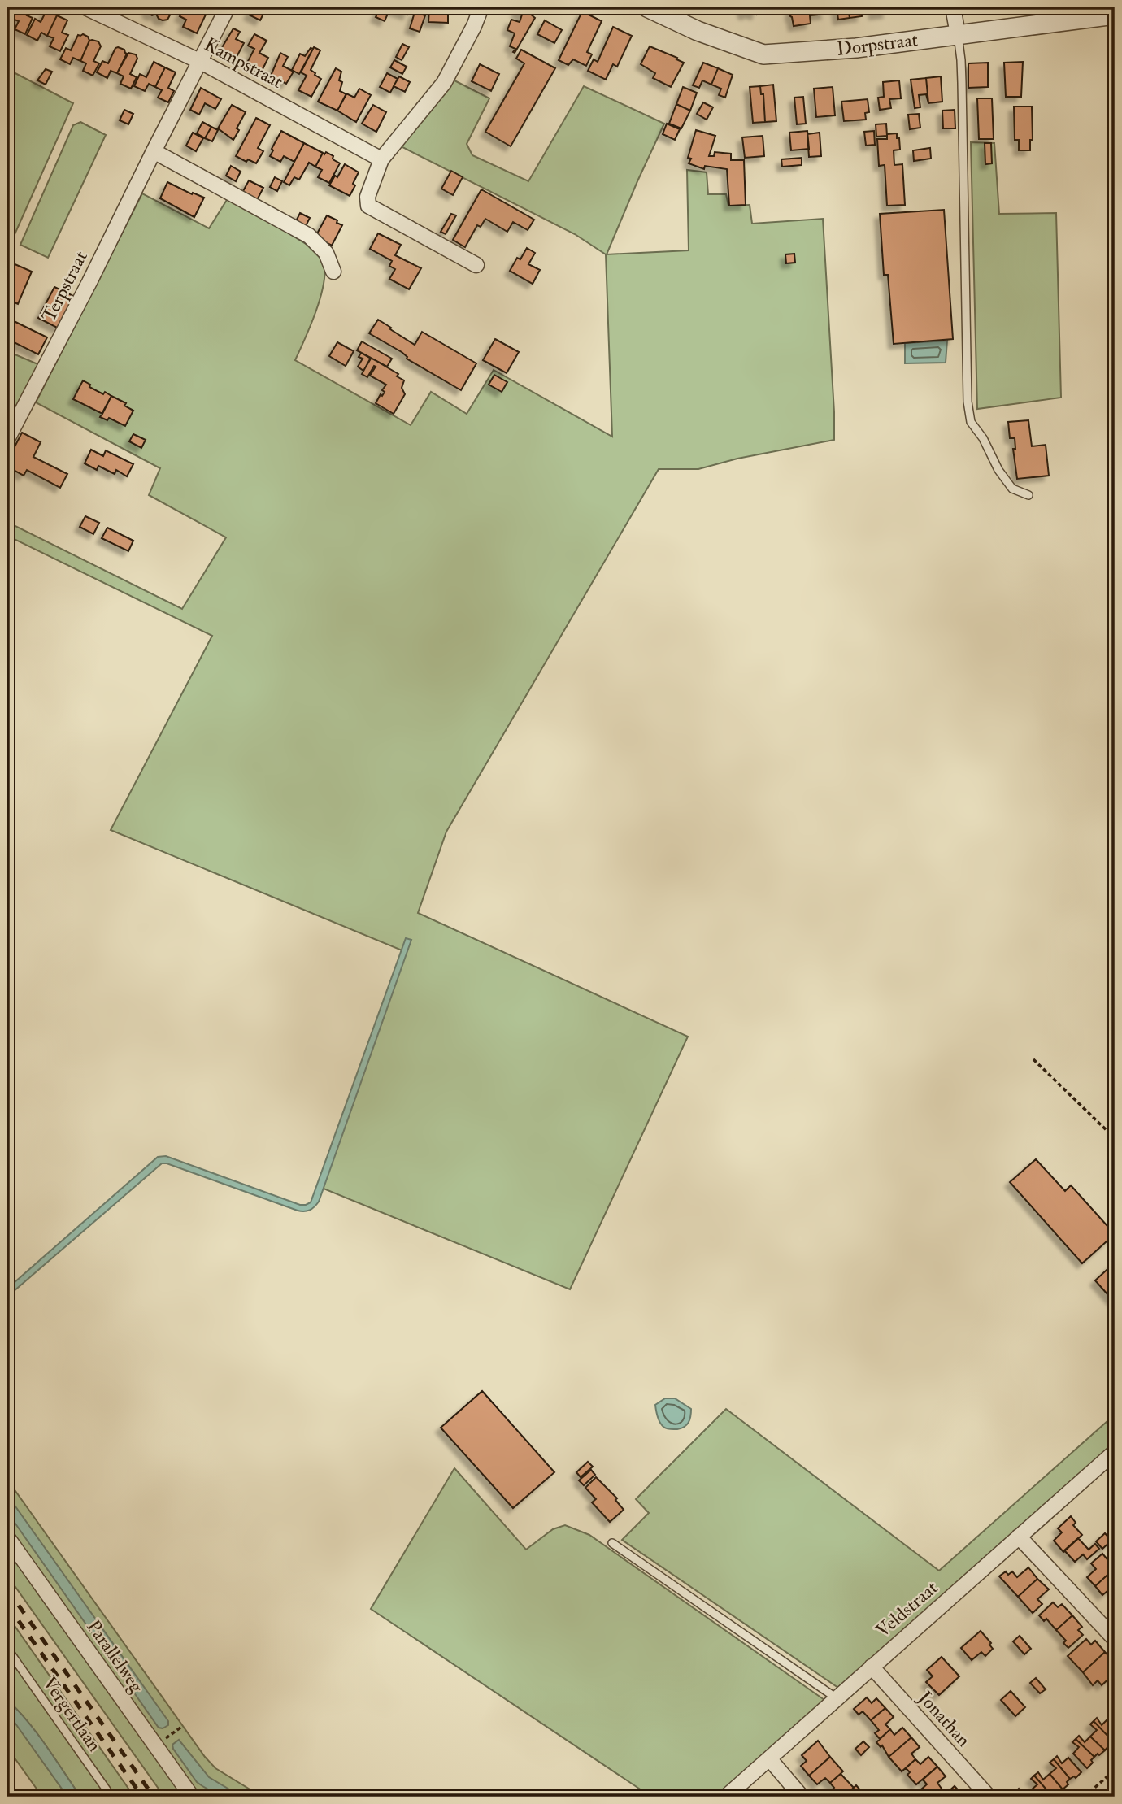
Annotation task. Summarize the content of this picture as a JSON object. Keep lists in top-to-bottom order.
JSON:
{
  "streets": {
    "street": [
      "Dorpstraat",
      "Kampstraat",
      "Terpstraat",
      "Veldstraat",
      "Parallelweg",
      "Jonathan"
    ],
    "lane": ["Vergertlaan"]
  },
  "crossings": [
    ["Kampstraat", "Terpstraat"],
    ["Veldstraat", "Jonathan"]
  ]
}
